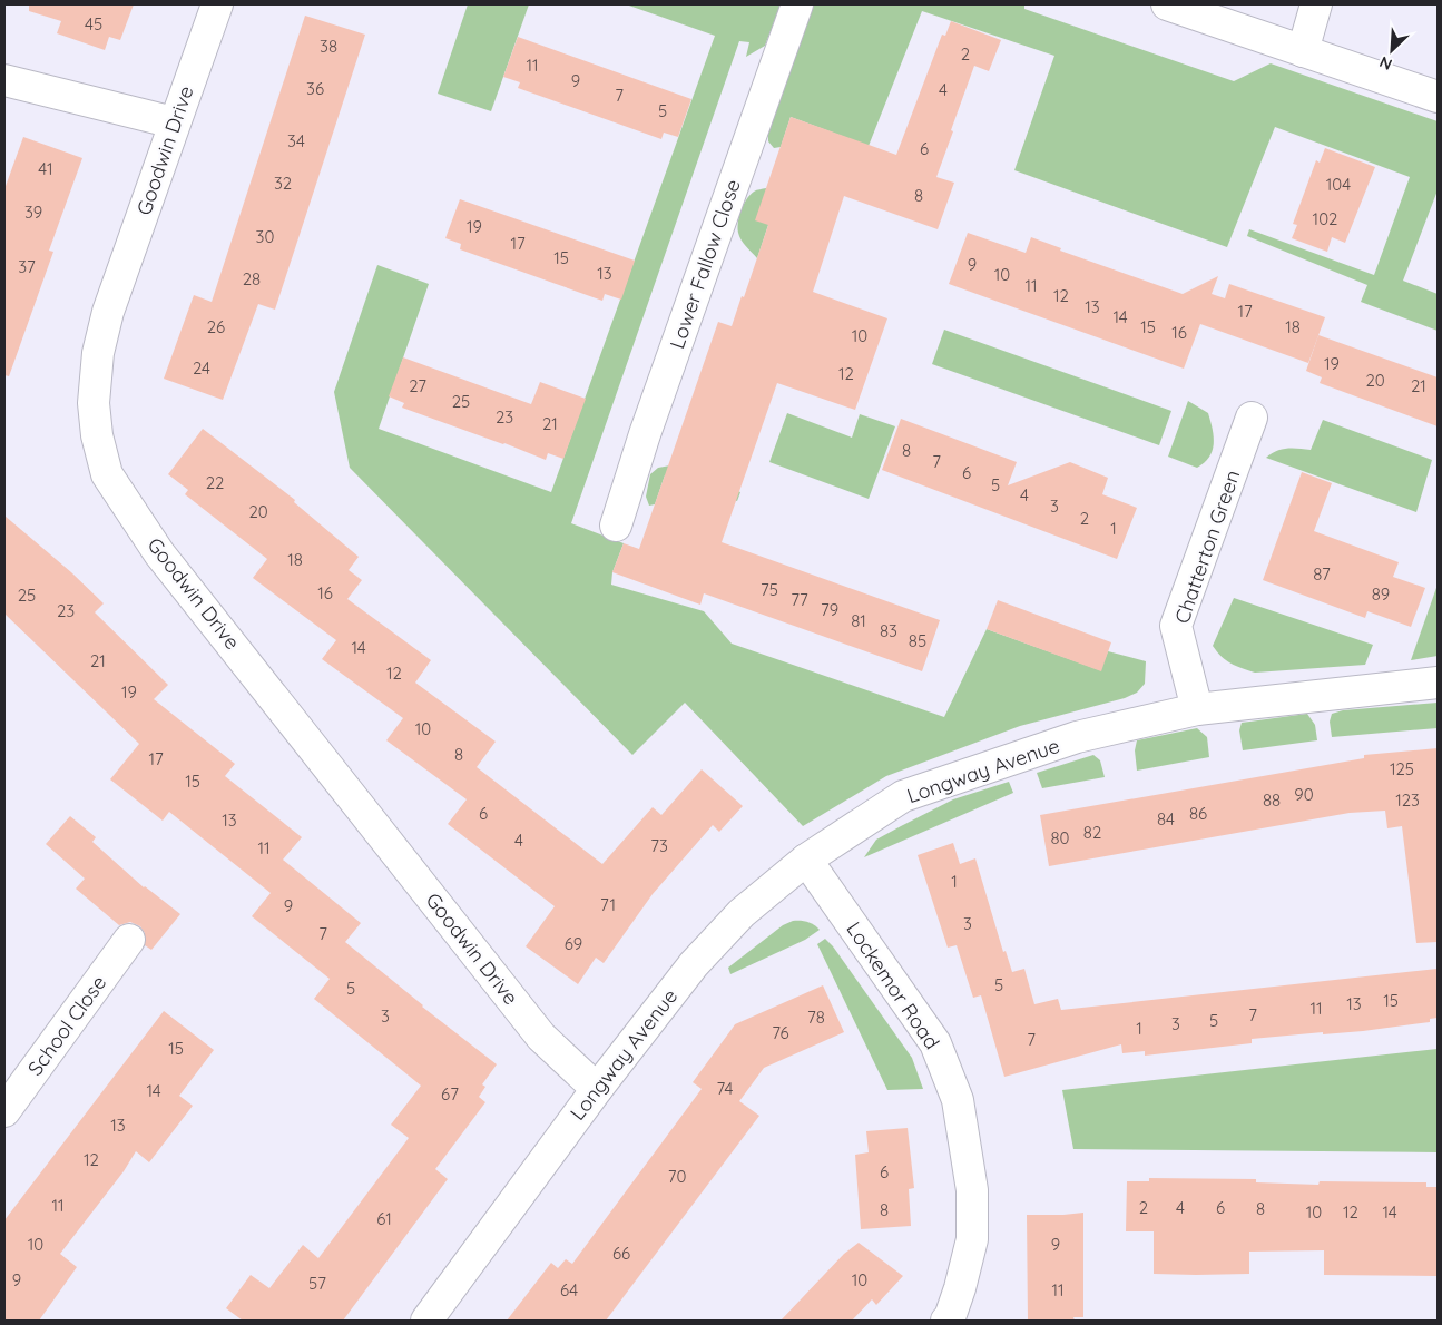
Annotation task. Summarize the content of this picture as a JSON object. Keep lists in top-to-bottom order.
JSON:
{
  "streets": {
    "street": [
      "Goodwin Drive",
      "Lower Fallow Close",
      "Chatterton Green",
      "Longway Avenue",
      "Lockemor Road",
      "School Close"
    ]
  },
  "crossings": [
    ["Goodwin Drive", "Longway Avenue"],
    ["Chatterton Green", "Longway Avenue"],
    ["Longway Avenue", "Lockemor Road"]
  ],
  "house_numbers": [
    "45",
    "38",
    "2",
    "11",
    "9",
    "36",
    "4",
    "7",
    "5",
    "34",
    "6",
    "41",
    "32",
    "104",
    "8",
    "39",
    "102",
    "19",
    "30",
    "17",
    "15",
    "9",
    "37",
    "13",
    "10",
    "28",
    "11",
    "12",
    "13",
    "17",
    "14",
    "26",
    "15",
    "18",
    "16",
    "10",
    "19",
    "24",
    "12",
    "20",
    "27",
    "21",
    "25",
    "23",
    "21",
    "8",
    "7",
    "6",
    "22",
    "5",
    "4",
    "3",
    "20",
    "2",
    "1",
    "18",
    "87",
    "75",
    "16",
    "89",
    "25",
    "77",
    "79",
    "23",
    "81",
    "83",
    "85",
    "14",
    "21",
    "12",
    "19",
    "10",
    "8",
    "17",
    "125",
    "15",
    "90",
    "88",
    "123",
    "6",
    "86",
    "84",
    "13",
    "82",
    "80",
    "4",
    "73",
    "11",
    "1",
    "71",
    "9",
    "3",
    "7",
    "69",
    "5",
    "5",
    "15",
    "13",
    "11",
    "7",
    "3",
    "78",
    "5",
    "3",
    "1",
    "76",
    "7",
    "15",
    "74",
    "14",
    "67",
    "13",
    "12",
    "6",
    "70",
    "11",
    "2",
    "4",
    "6",
    "8",
    "8",
    "10",
    "12",
    "14",
    "61",
    "10",
    "9",
    "66",
    "9",
    "10",
    "57",
    "64",
    "11"
  ],
  "north": "bottom left"
}
